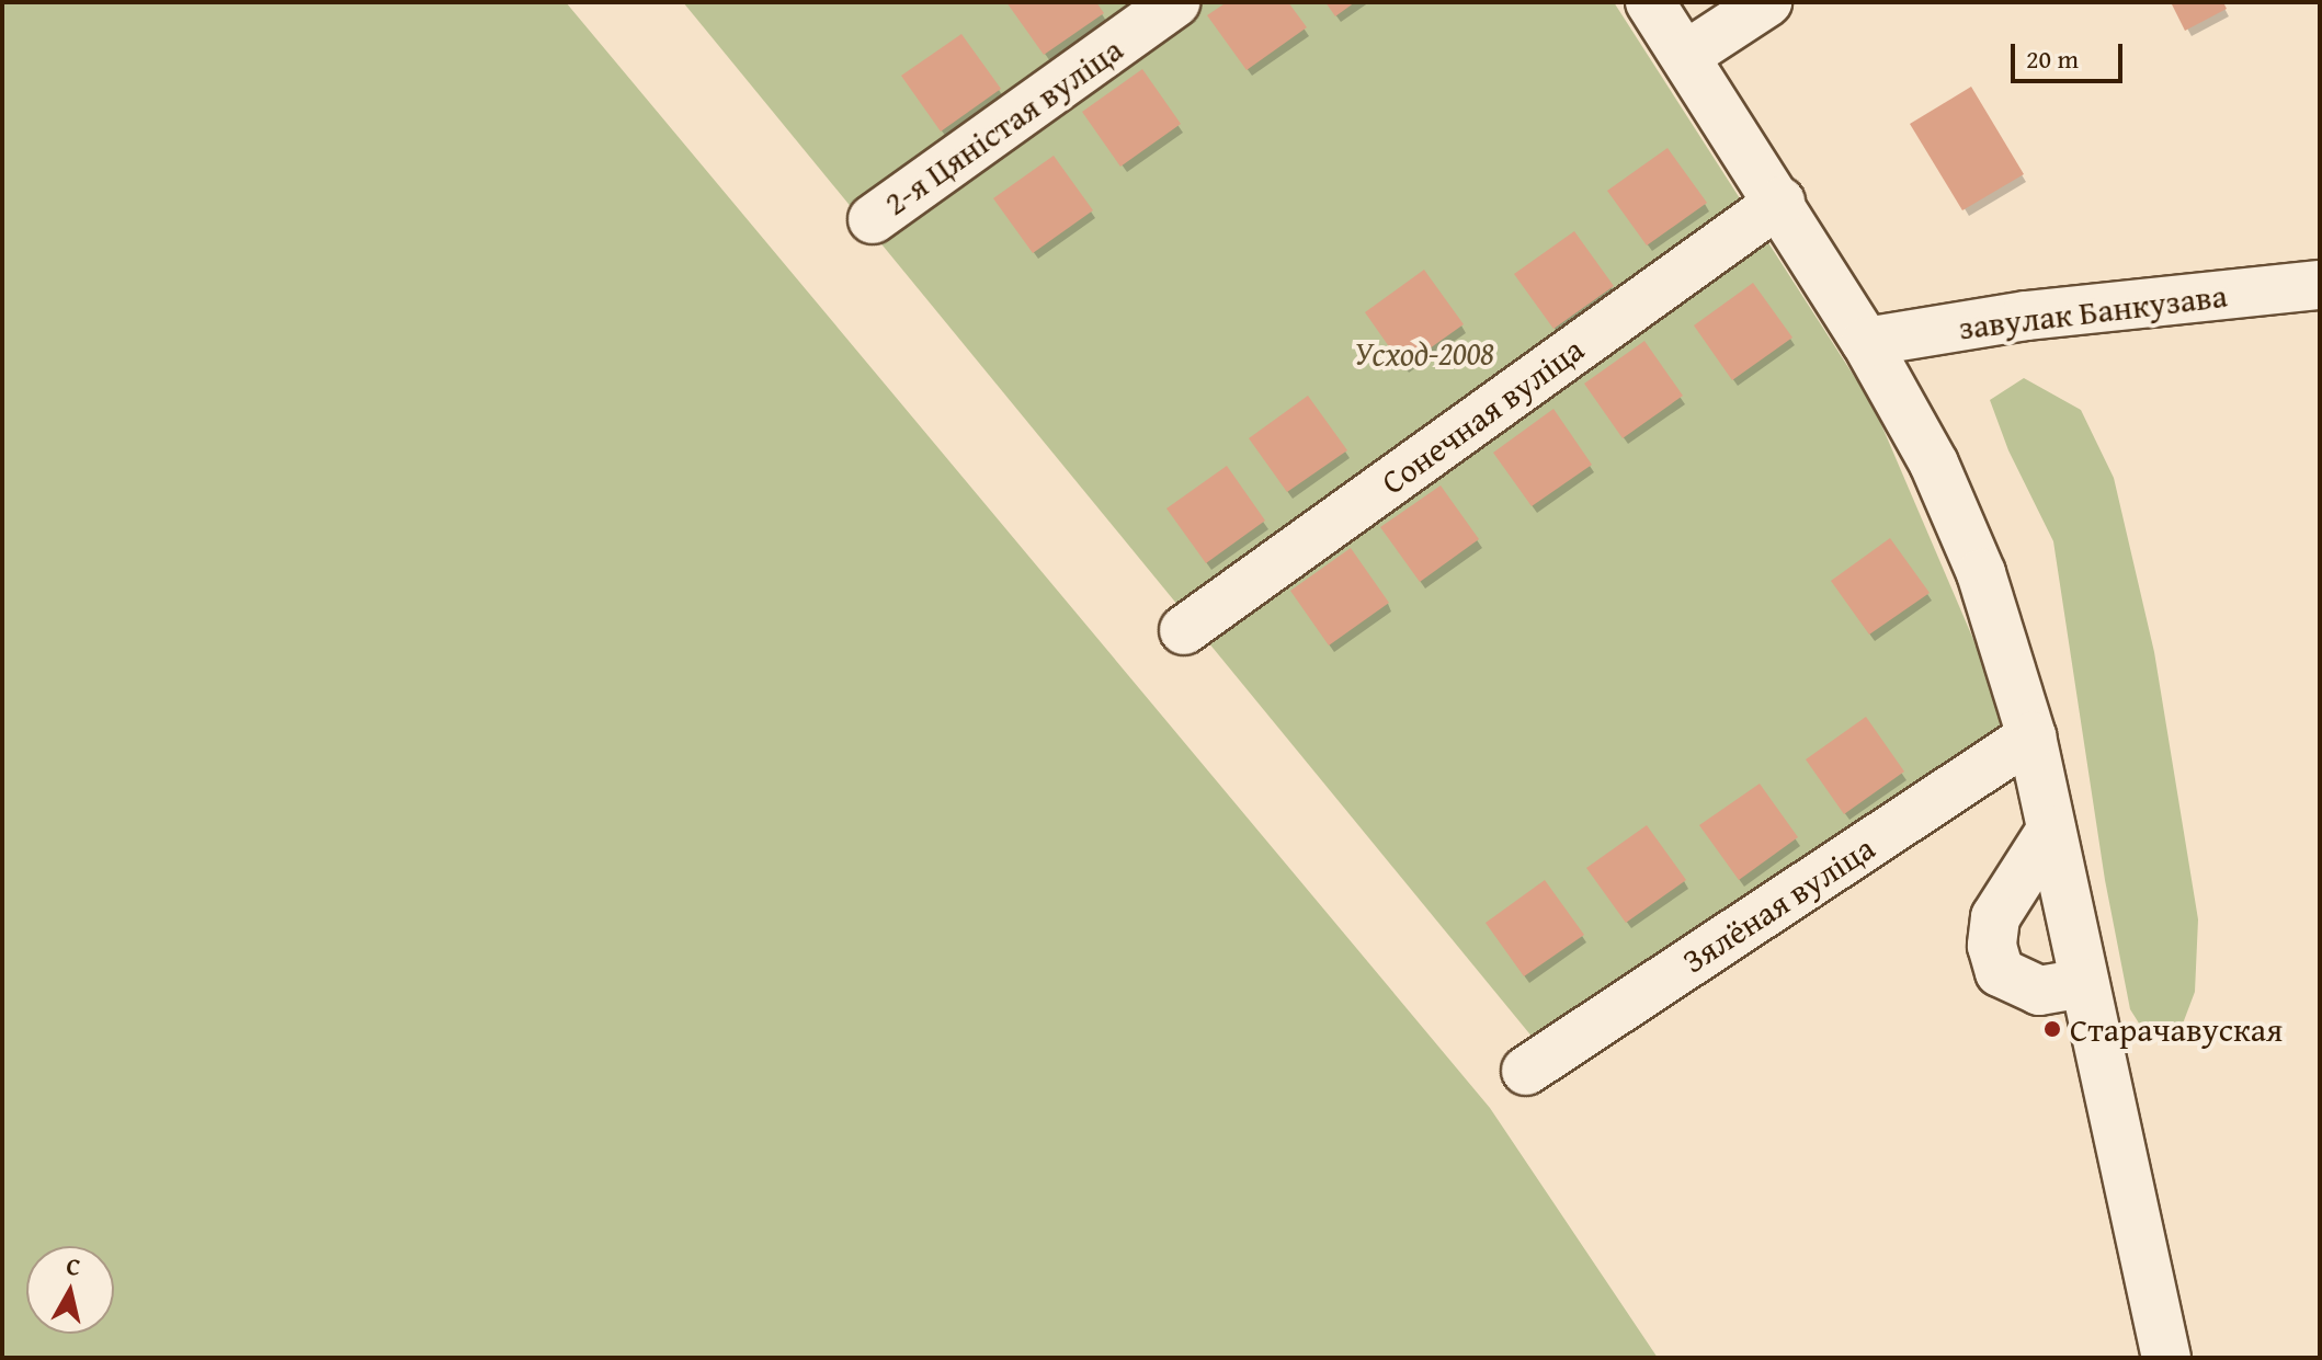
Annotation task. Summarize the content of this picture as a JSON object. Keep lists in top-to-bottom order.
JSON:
{
  "streets": {
    "street": [
      "2-я Цяністая вуліца",
      "завулак Банкузава",
      "Сонечная вуліца",
      "Зялёная вуліца"
    ]
  },
  "parks": ["Усход-2008"],
  "places": ["Старачавуская"],
  "scale_bar": "20 m",
  "north": "top"
}
